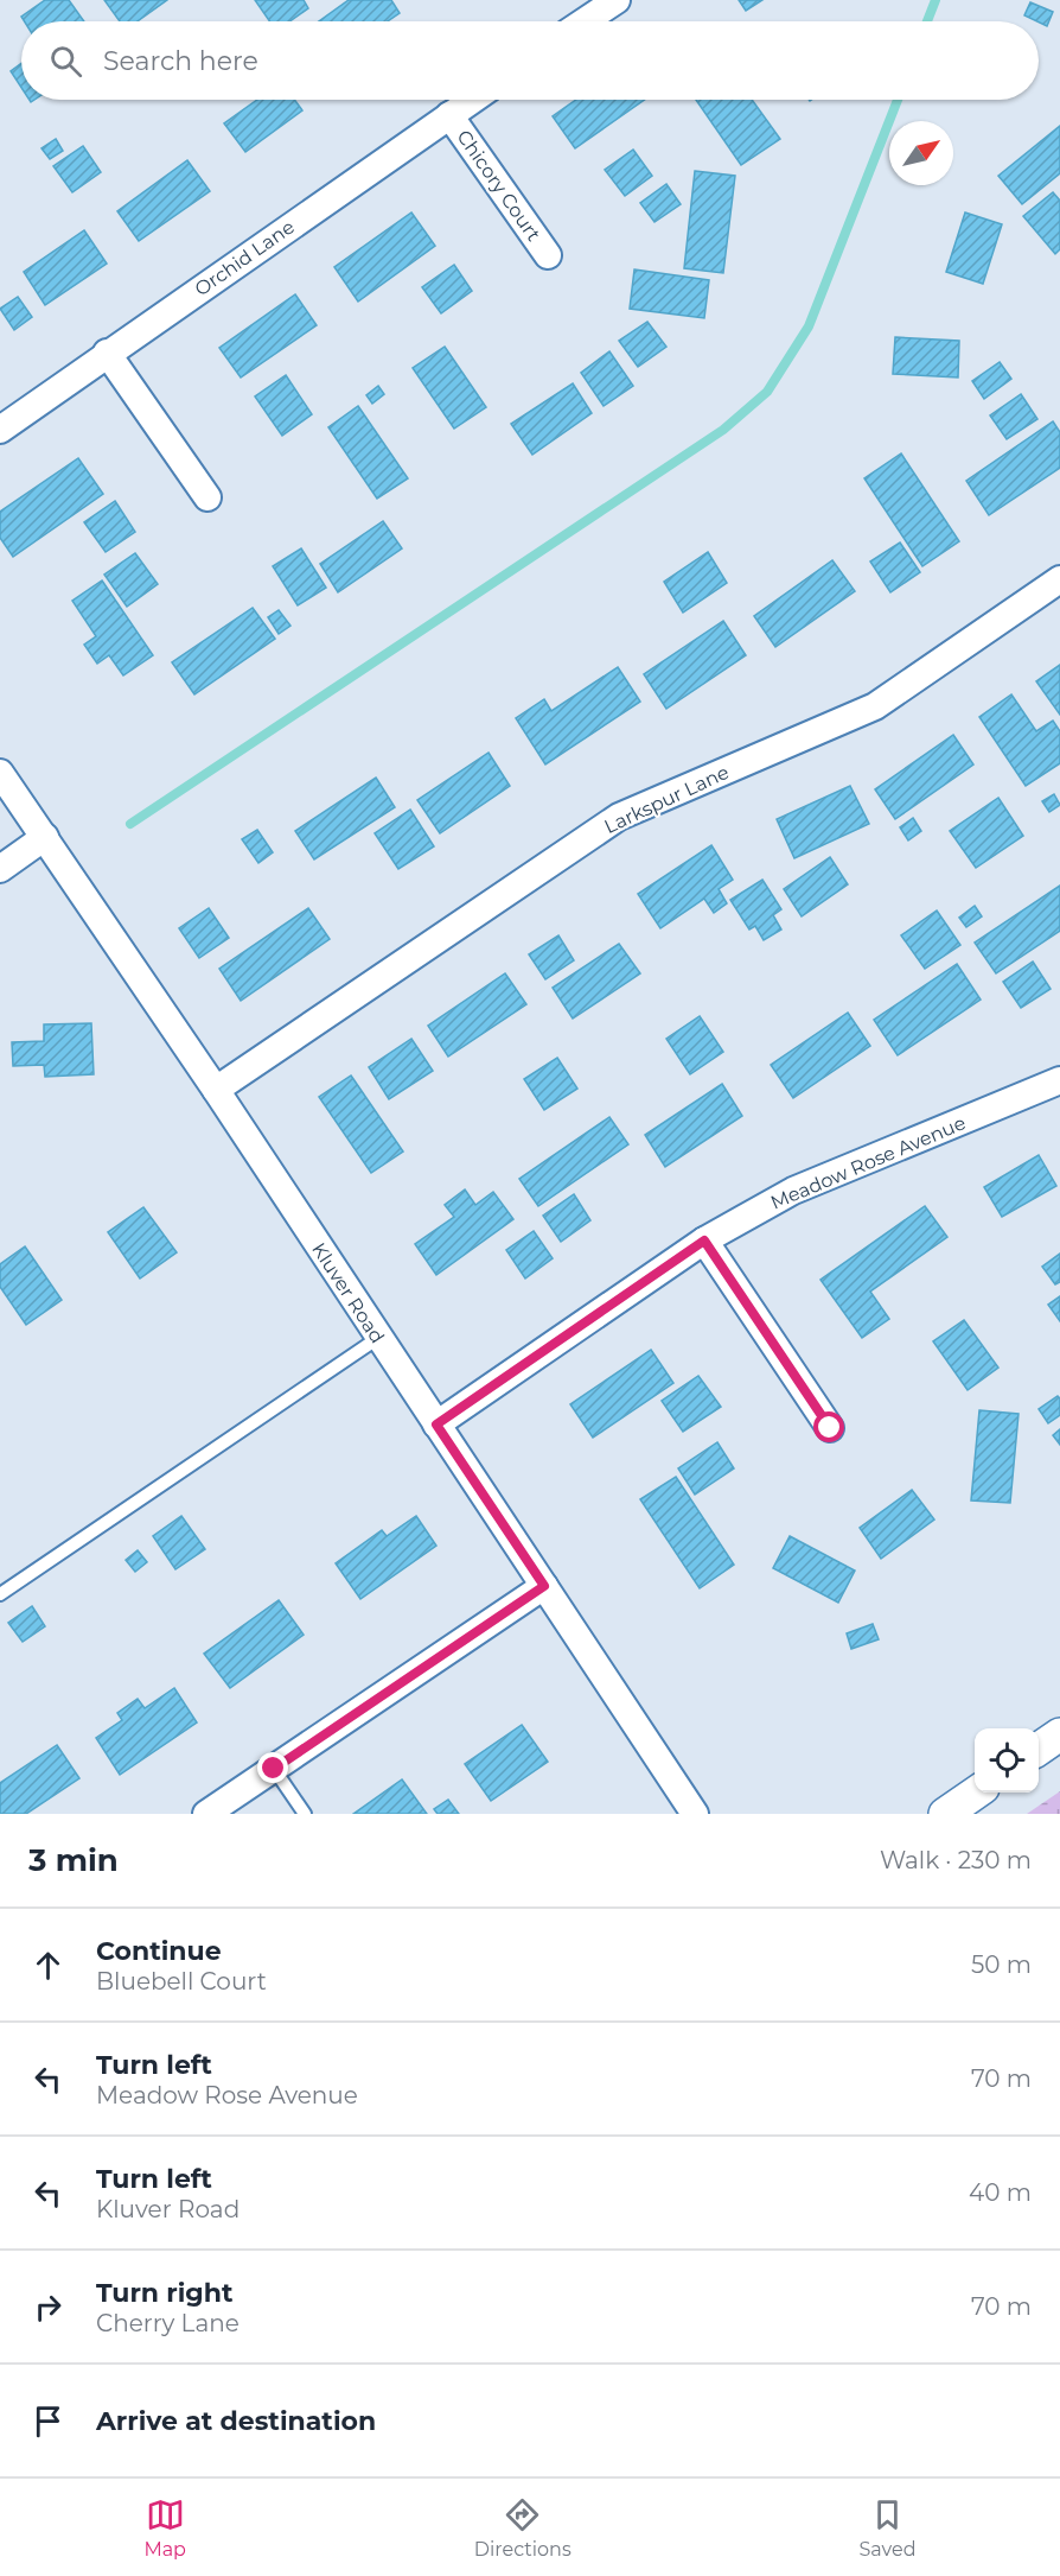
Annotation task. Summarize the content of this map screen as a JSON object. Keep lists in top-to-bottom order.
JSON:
{
  "streets": {
    "street": [
      "Chicory Court",
      "Orchid Lane",
      "Larkspur Lane",
      "Meadow Rose Avenue",
      "Kluver Road"
    ]
  },
  "crossings": [
    ["Chicory Court", "Orchid Lane"],
    ["Larkspur Lane", "Kluver Road"],
    ["Meadow Rose Avenue", "Kluver Road"]
  ],
  "north": "top right",
  "page": {
    "search": "Search here",
    "heading": ["3 min", "Walk · 230 m"],
    "list": [
      ["Continue", "Bluebell Court", "50 m"],
      ["Turn left", "Meadow Rose Avenue", "70 m"],
      ["Turn left", "Kluver Road", "40 m"],
      ["Turn right", "Cherry Lane", "70 m"],
      "Arrive at destination"
    ],
    "nav": ["Map", "Directions", "Saved"]
  }
}
